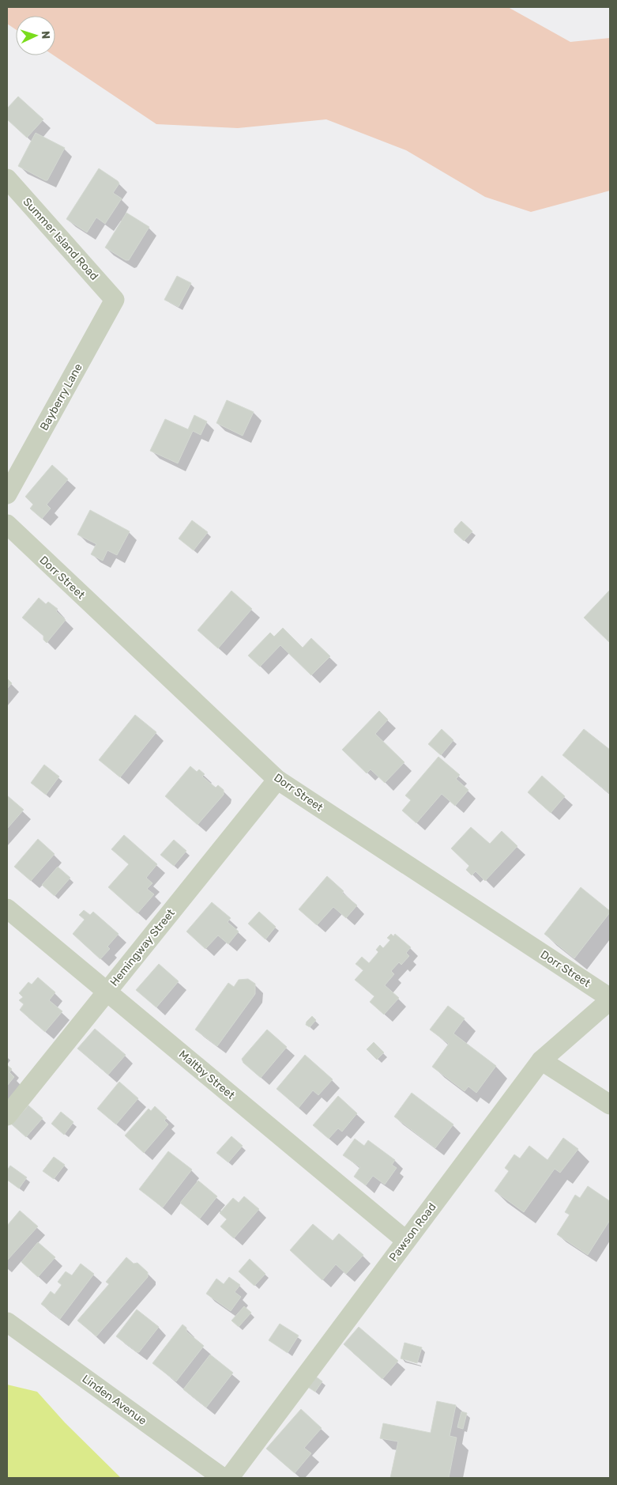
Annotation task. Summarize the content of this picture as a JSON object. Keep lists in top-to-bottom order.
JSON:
{
  "streets": {
    "street": [
      "Summer Island Road",
      "Bayberry Lane",
      "Dorr Street",
      "Hemingway Street",
      "Maltby Street",
      "Pawson Road",
      "Linden Avenue"
    ]
  },
  "crossings": [
    ["Summer Island Road", "Bayberry Lane"],
    ["Dorr Street", "Hemingway Street"],
    ["Dorr Street", "Pawson Road"],
    ["Hemingway Street", "Maltby Street"],
    ["Maltby Street", "Pawson Road"]
  ],
  "north": "right"
}
